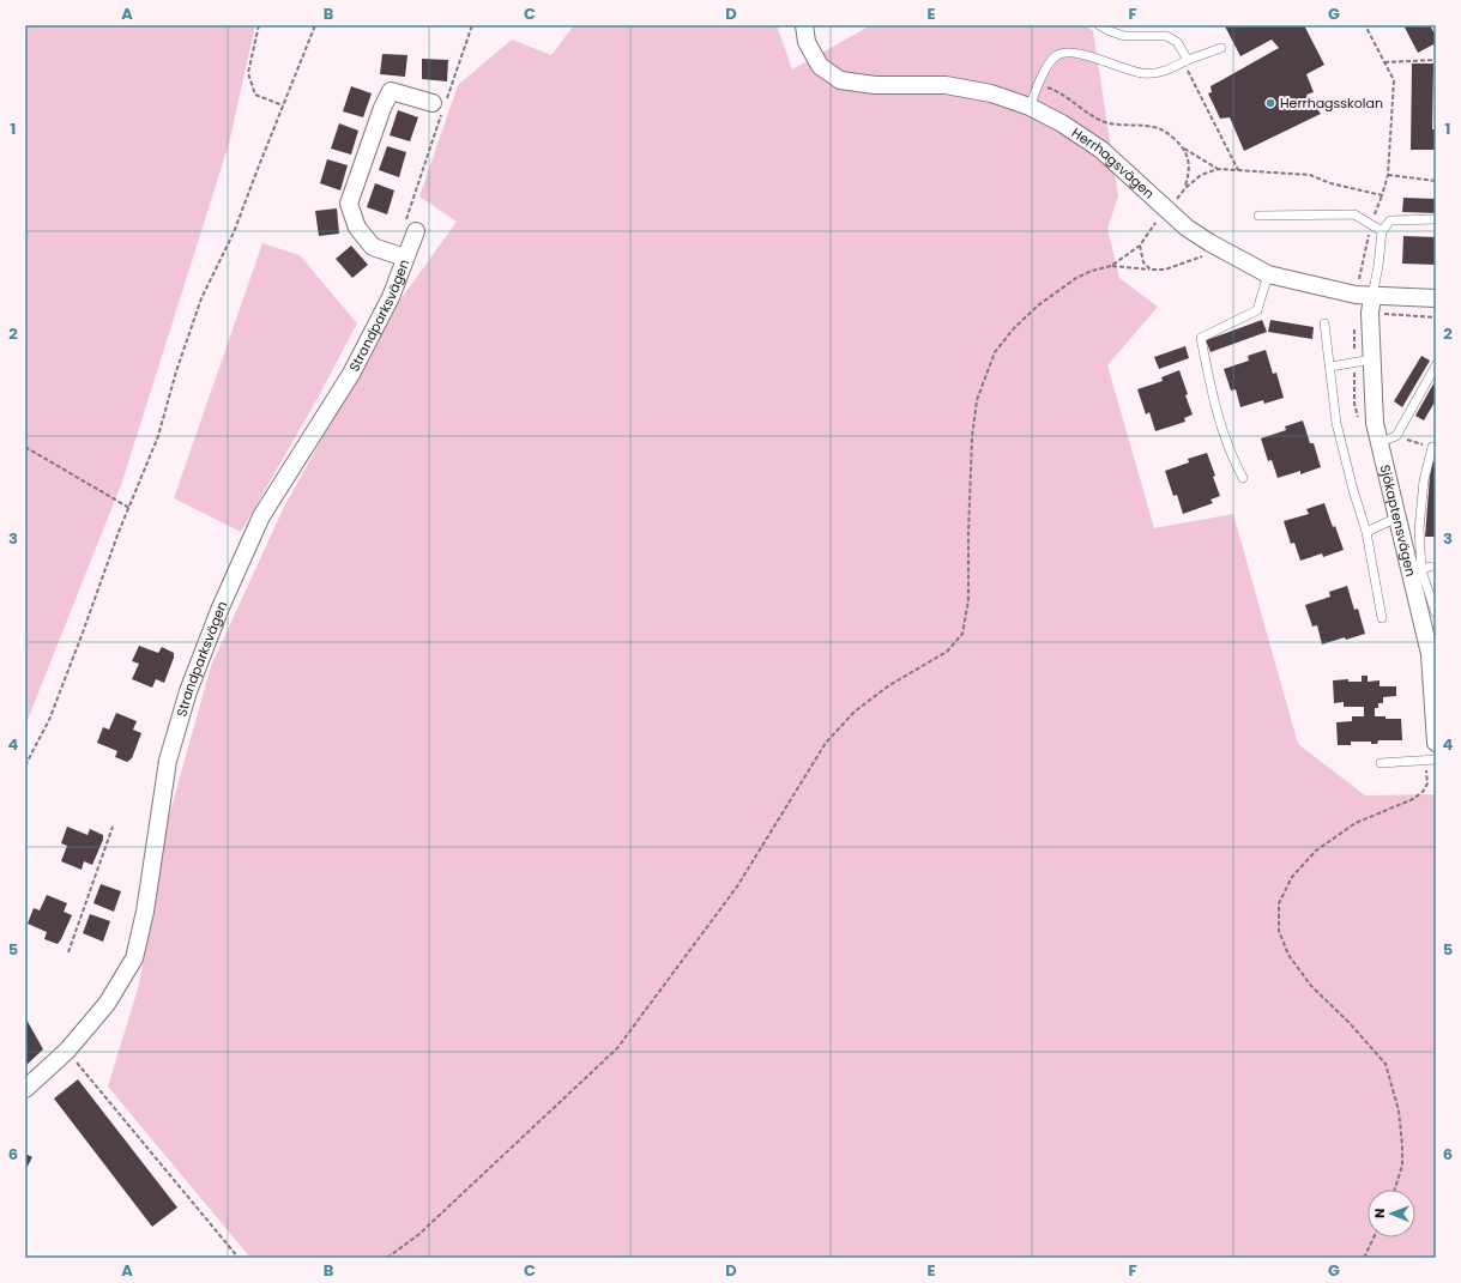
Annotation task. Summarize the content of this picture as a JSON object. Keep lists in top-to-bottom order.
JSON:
{
  "streets": {
    "street": ["Herrhagsvägen", "Strandparksvägen", "Sjökaptensvägen"]
  },
  "crossings": [
    ["Herrhagsvägen", "Sjökaptensvägen"]
  ],
  "places": ["Herrhagsskolan"],
  "north": "left",
  "grid": {
    "columns": [
      "A",
      "B",
      "C",
      "D",
      "E",
      "F",
      "G"
    ],
    "rows": [
      "1",
      "2",
      "3",
      "4",
      "5",
      "6"
    ]
  }
}
